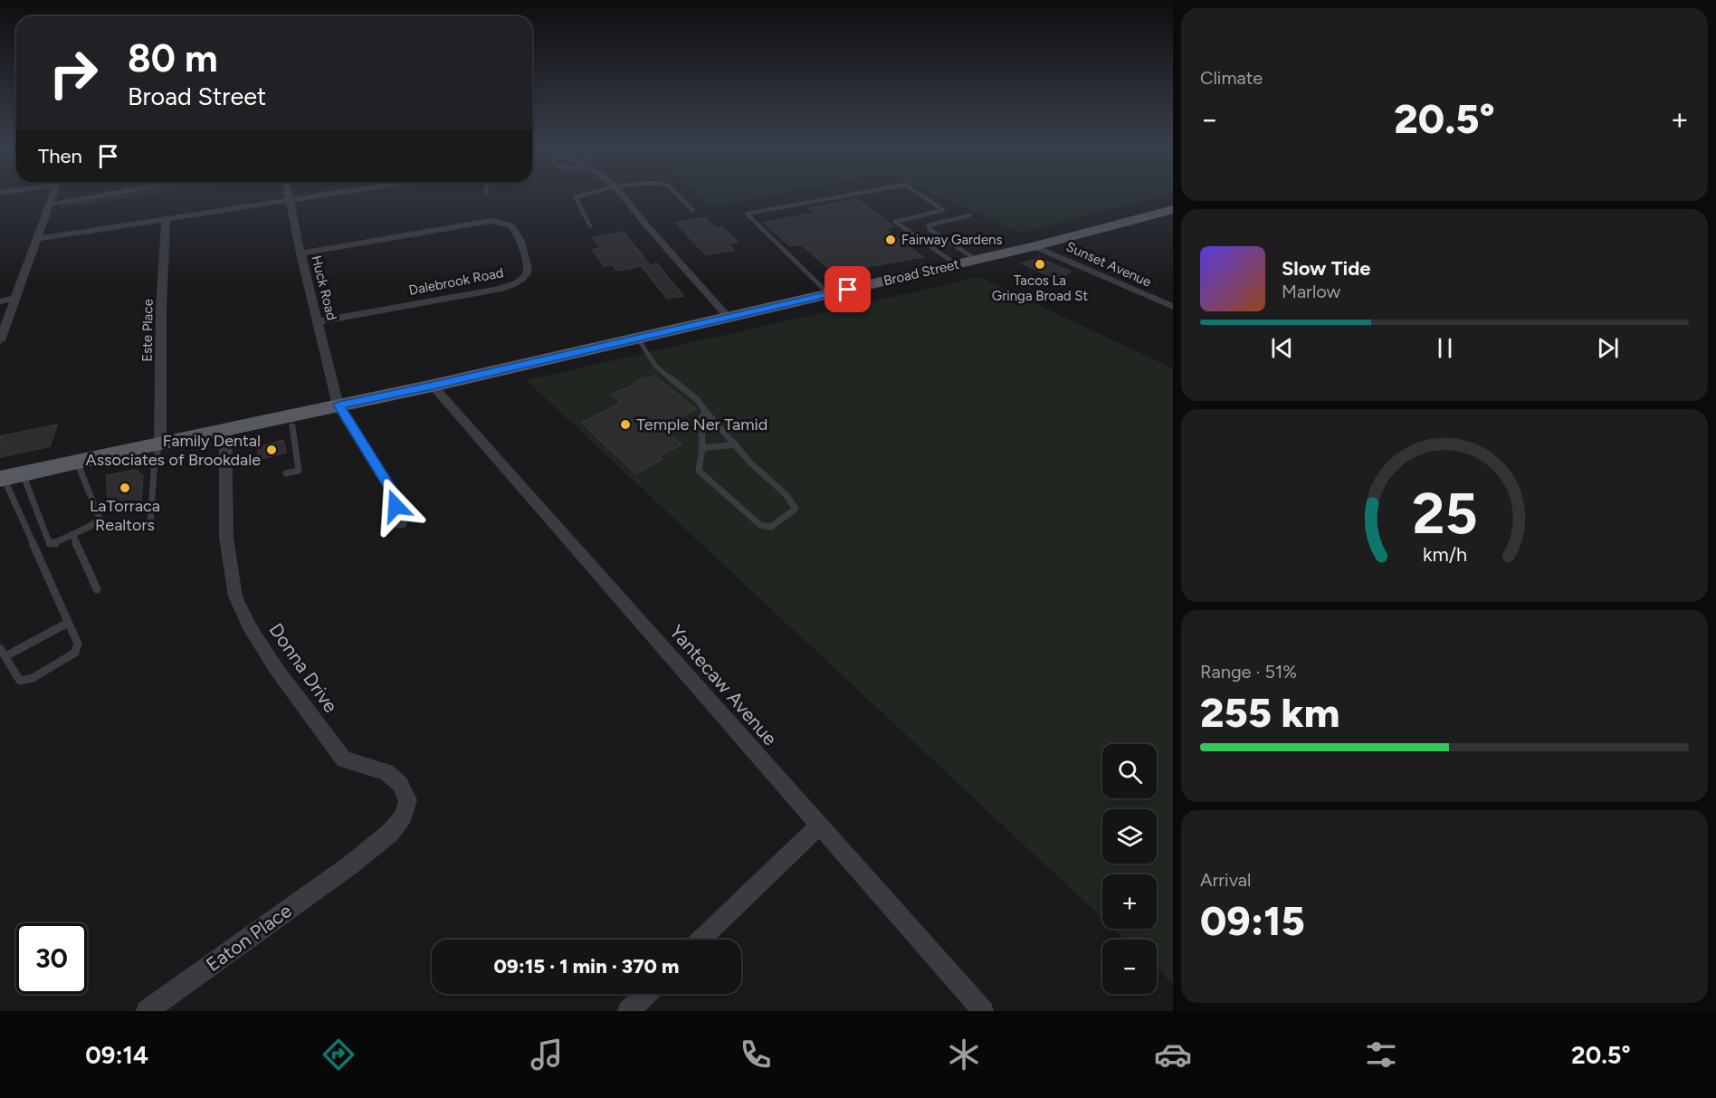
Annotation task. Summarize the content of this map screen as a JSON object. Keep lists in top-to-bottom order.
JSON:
{
  "streets": {
    "main road": ["Broad Street"],
    "street": [
      "Sunset Avenue",
      "Dalebrook Road",
      "Huck Road",
      "Este Place",
      "Donna Drive",
      "Yantecaw Avenue",
      "Eaton Place"
    ]
  },
  "crossings": [
    ["Sunset Avenue", "Broad Street"],
    ["Broad Street", "Huck Road"],
    ["Broad Street", "Este Place"],
    ["Broad Street", "Donna Drive"],
    ["Broad Street", "Yantecaw Avenue"],
    ["Dalebrook Road", "Huck Road"],
    ["Donna Drive", "Eaton Place"]
  ],
  "places": [
    "Fairway Gardens",
    "Tacos La Gringa Broad St",
    "Temple Ner Tamid",
    "Family Dental Associates of Brookdale",
    "LaTorraca Realtors"
  ],
  "page": {
    "tile": [
      "Climate",
      ["Range · 51%", "255 km"],
      ["Arrival", "09:15"]
    ],
    "turn": ["80 m", "Broad Street"],
    "heat": ["−", "20.5°", "+"],
    "then": "Then",
    "song": ["Slow Tide", "Marlow"],
    "map_buttons": ["+", "−"],
    "limit": "30",
    "trip": "09:15 · 1 min · 370 m",
    "tabs": ["09:14", "20.5°"],
    "gauge": ["25", "km/h"]
  }
}
